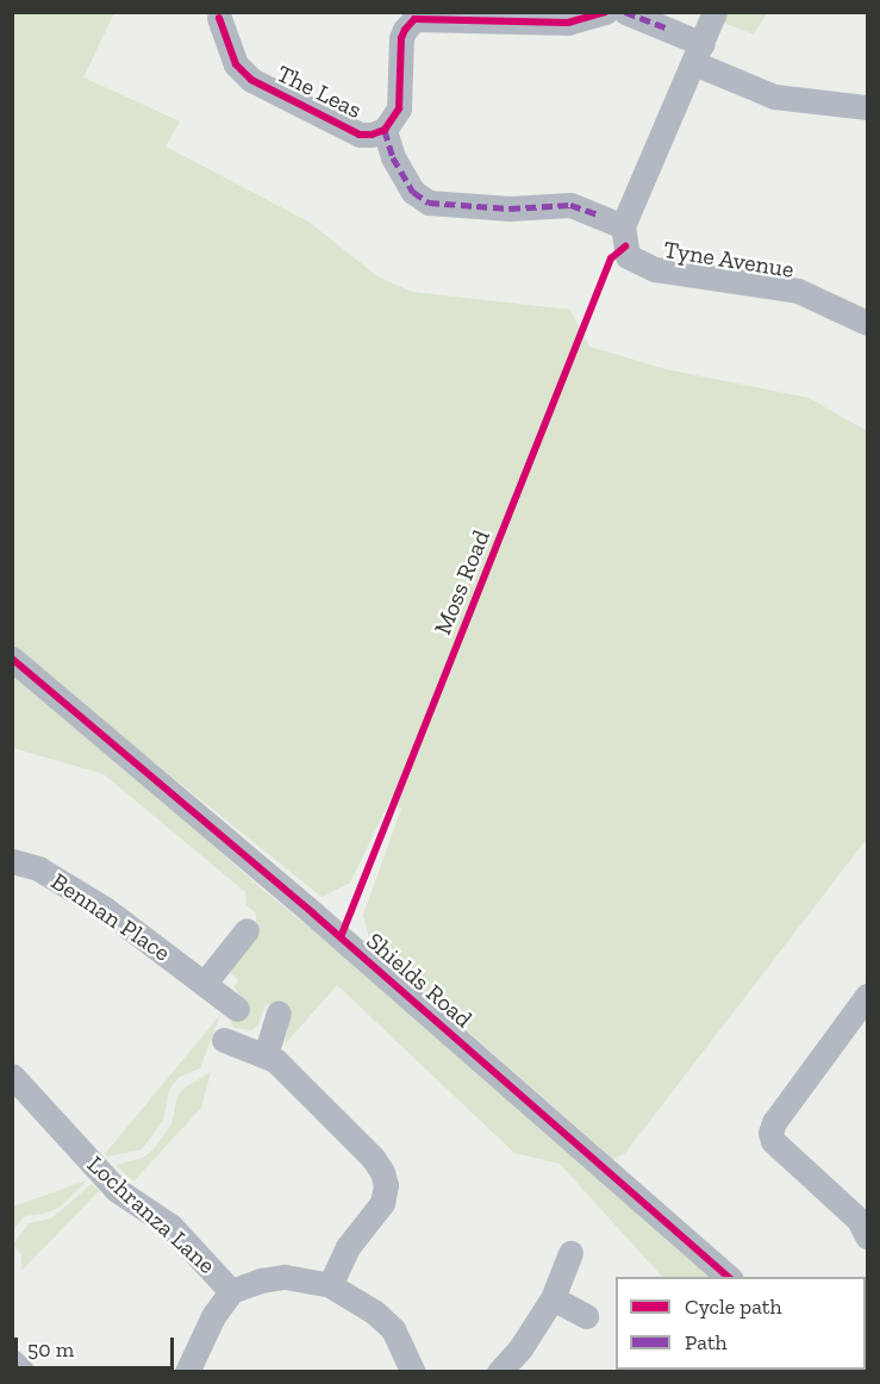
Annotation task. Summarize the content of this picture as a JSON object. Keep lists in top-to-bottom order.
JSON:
{
  "streets": {
    "street": [
      "The Leas",
      "Tyne Avenue",
      "Bennan Place",
      "Shields Road",
      "Lochranza Lane"
    ],
    "cycle path": ["Moss Road"]
  },
  "crossings": [
    ["The Leas", "Tyne Avenue"]
  ],
  "legend": ["Cycle path", "Path"],
  "scale_bar": "50 m"
}
